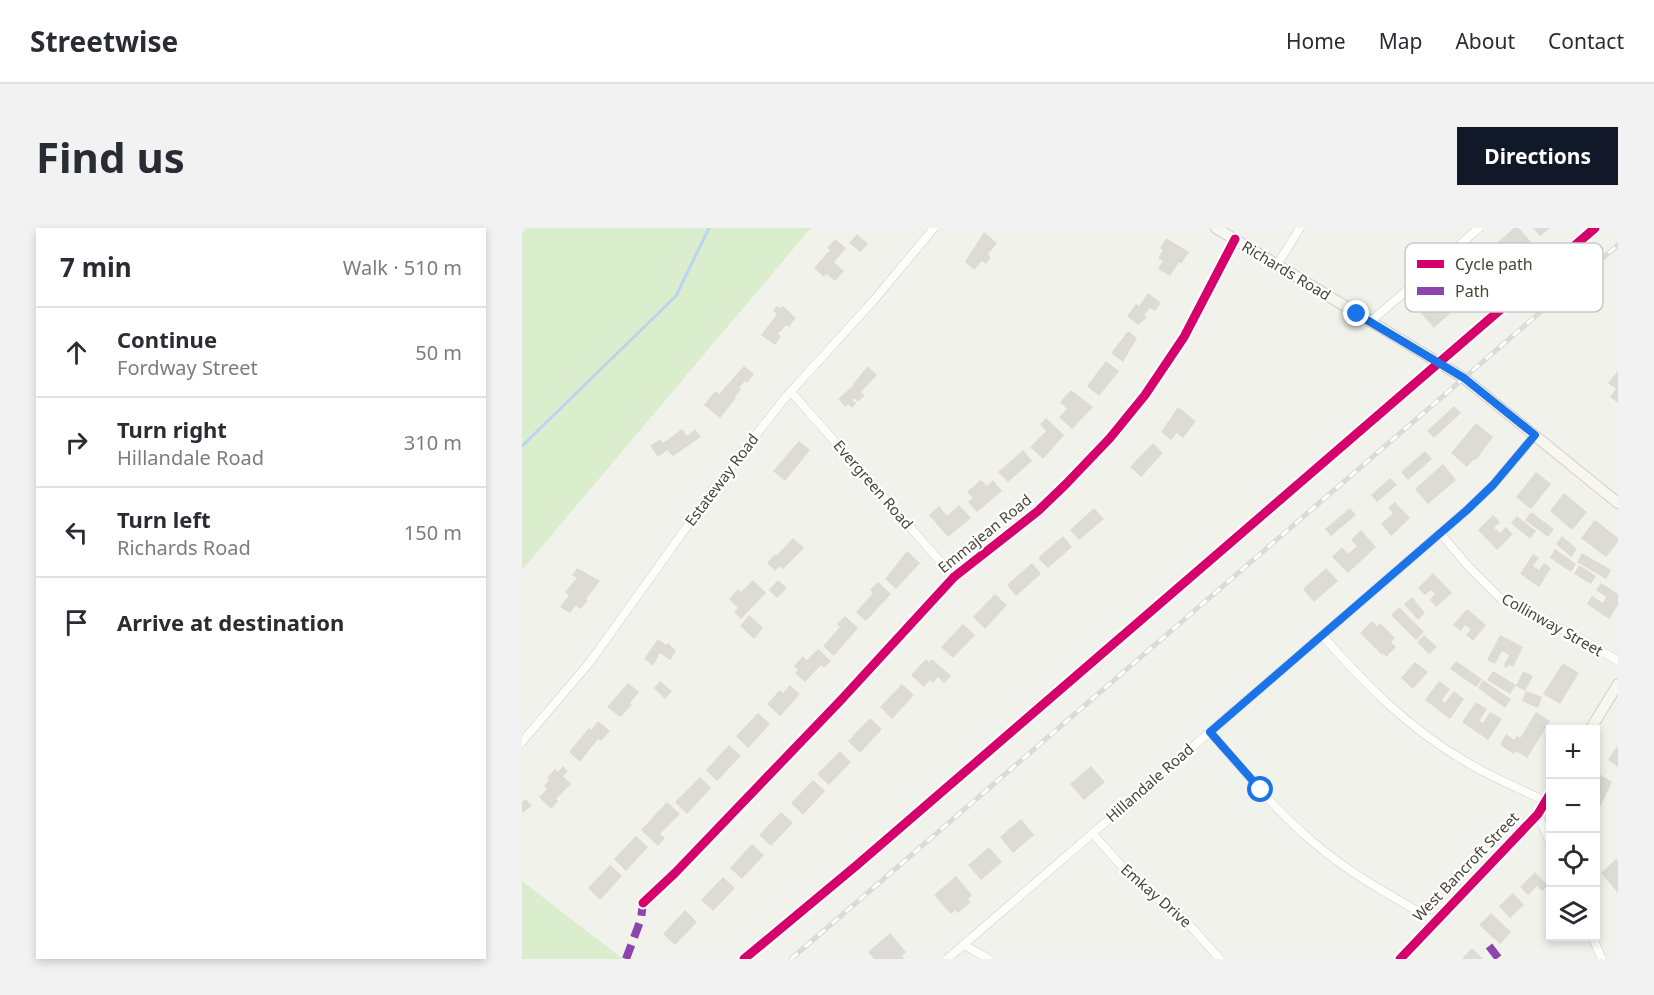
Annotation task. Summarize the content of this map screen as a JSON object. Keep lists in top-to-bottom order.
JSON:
{
  "streets": {
    "street": [
      "Richards Road",
      "Estateway Road",
      "Evergreen Road",
      "Emmajean Road",
      "Collinway Street",
      "Hillandale Road",
      "West Bancroft Street",
      "Emkay Drive"
    ]
  },
  "crossings": [
    ["Richards Road", "Emmajean Road"],
    ["Richards Road", "Hillandale Road"],
    ["Estateway Road", "Evergreen Road"],
    ["Evergreen Road", "Emmajean Road"],
    ["Collinway Street", "Hillandale Road"],
    ["Hillandale Road", "Emkay Drive"]
  ],
  "legend": ["Cycle path", "Path"],
  "page": {
    "header": "Streetwise",
    "nav": [
      "Home",
      "Map",
      "About",
      "Contact"
    ],
    "buttons": "Directions",
    "title": "Find us",
    "heading": ["7 min", "Walk · 510 m"],
    "list": [
      ["Continue", "Fordway Street", "50 m"],
      ["Turn right", "Hillandale Road", "310 m"],
      ["Turn left", "Richards Road", "150 m"],
      "Arrive at destination"
    ],
    "map_buttons": ["+", "−"]
  }
}
